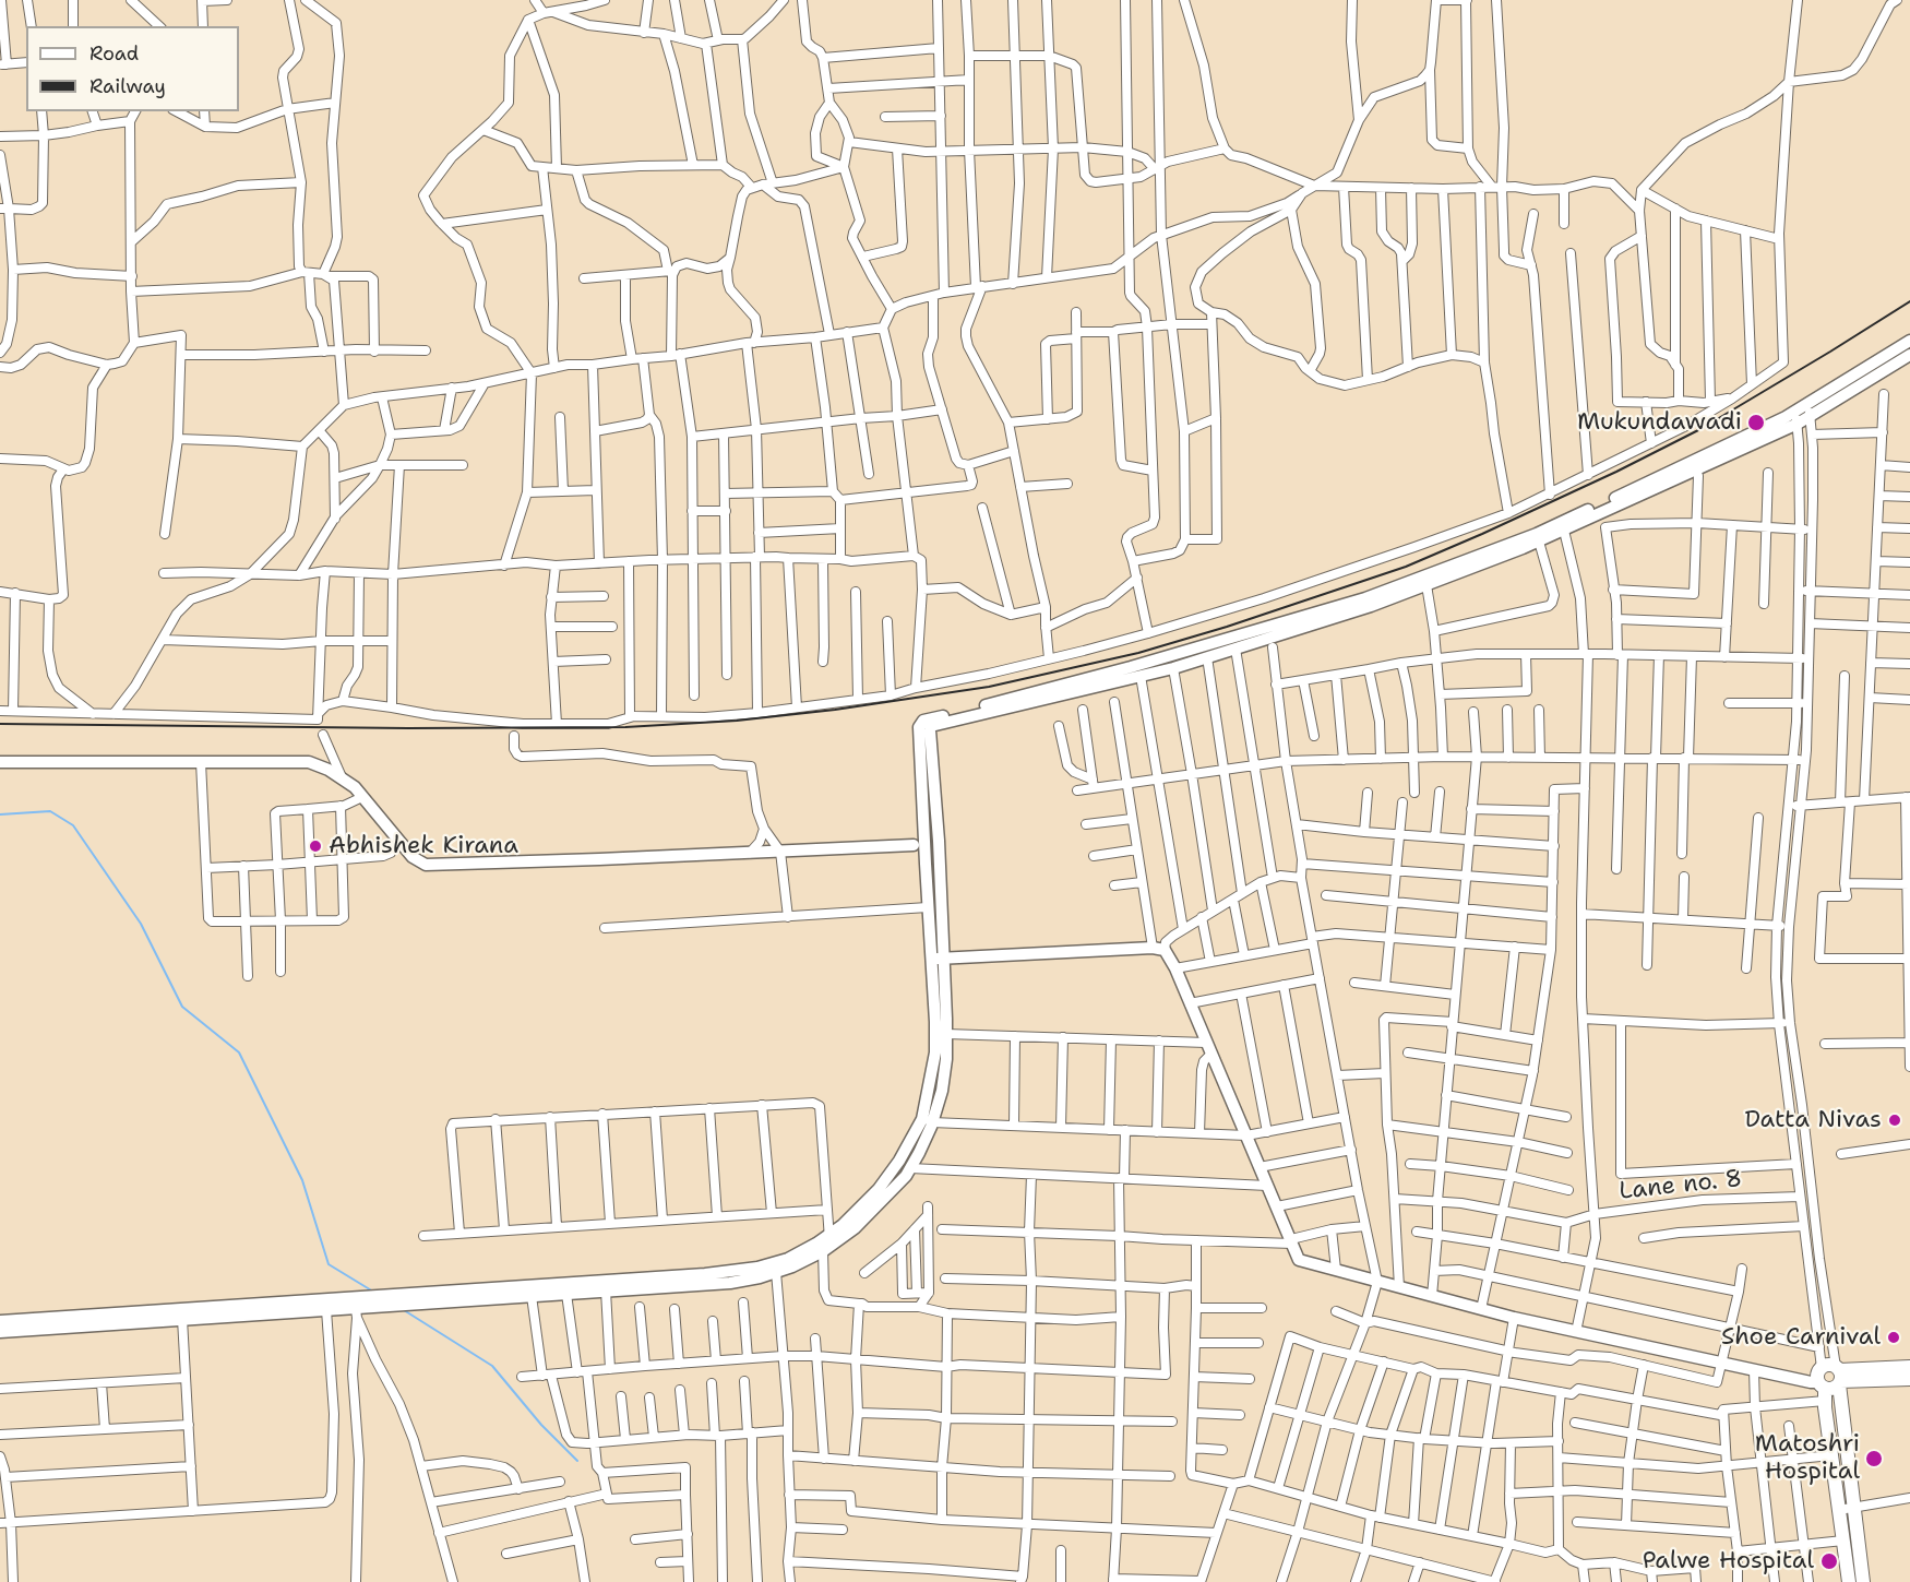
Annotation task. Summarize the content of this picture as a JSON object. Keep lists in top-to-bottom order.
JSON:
{
  "streets": {
    "street": ["Lane no. 8"]
  },
  "places": [
    "Mukundawadi",
    "Abhishek Kirana",
    "Datta Nivas",
    "Shoe Carnival",
    "Matoshri Hospital",
    "Palwe Hospital"
  ],
  "legend": ["Road", "Railway"]
}
